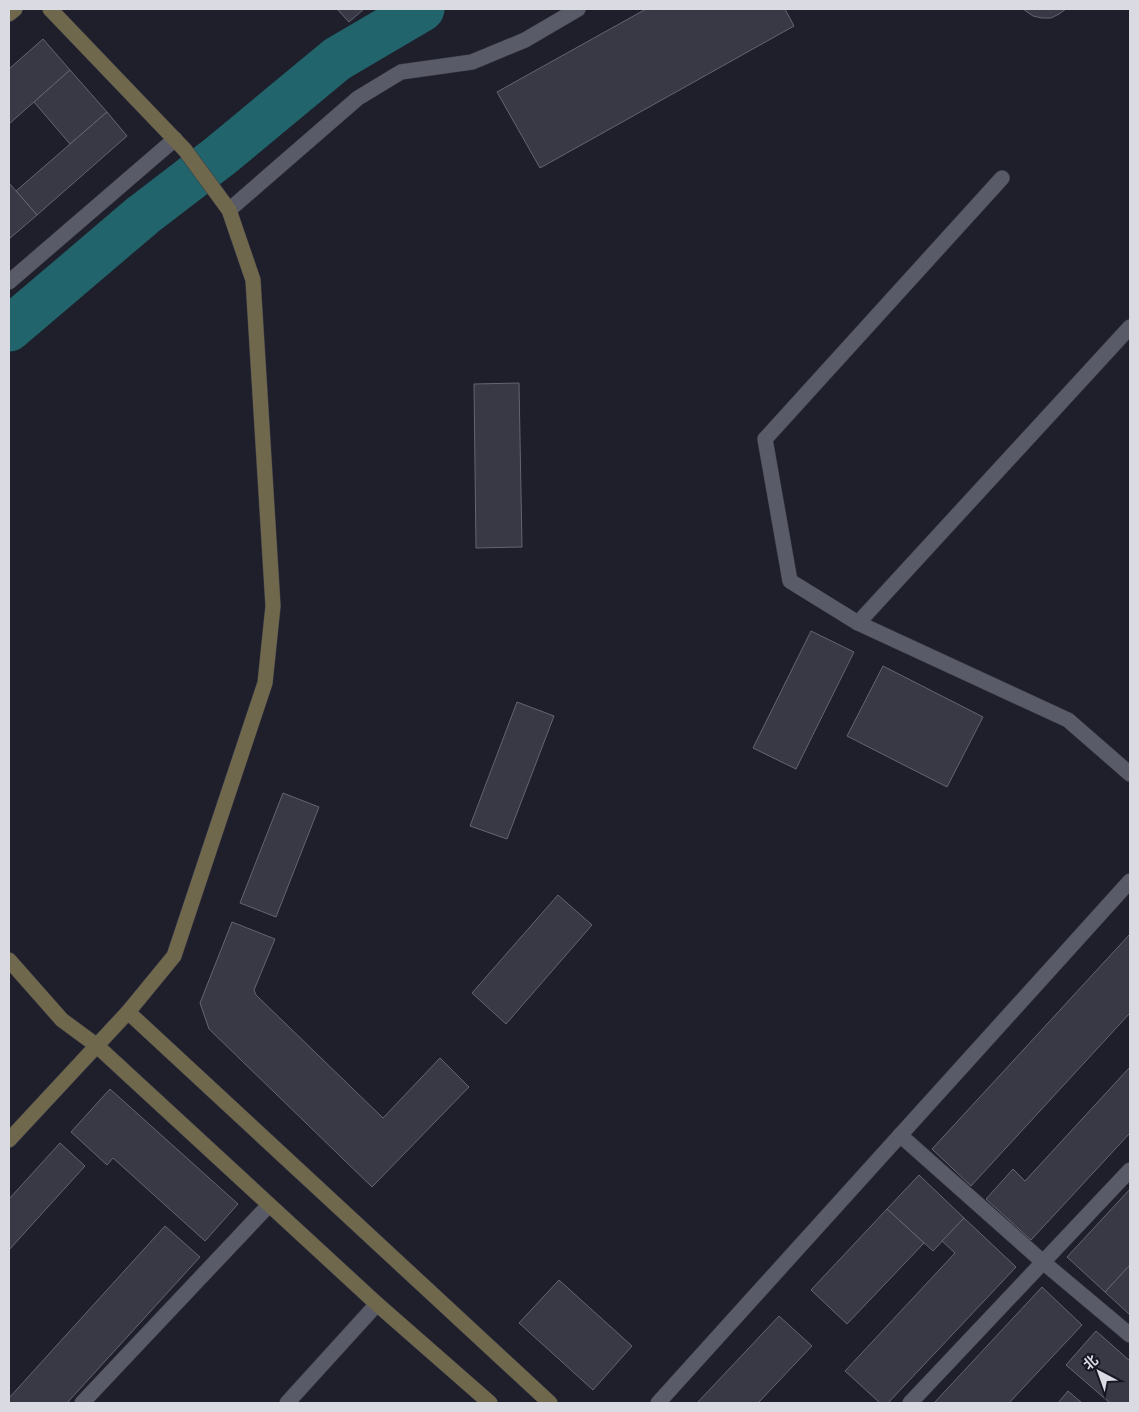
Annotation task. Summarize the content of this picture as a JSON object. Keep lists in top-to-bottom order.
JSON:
{
  "north": "top left"
}
